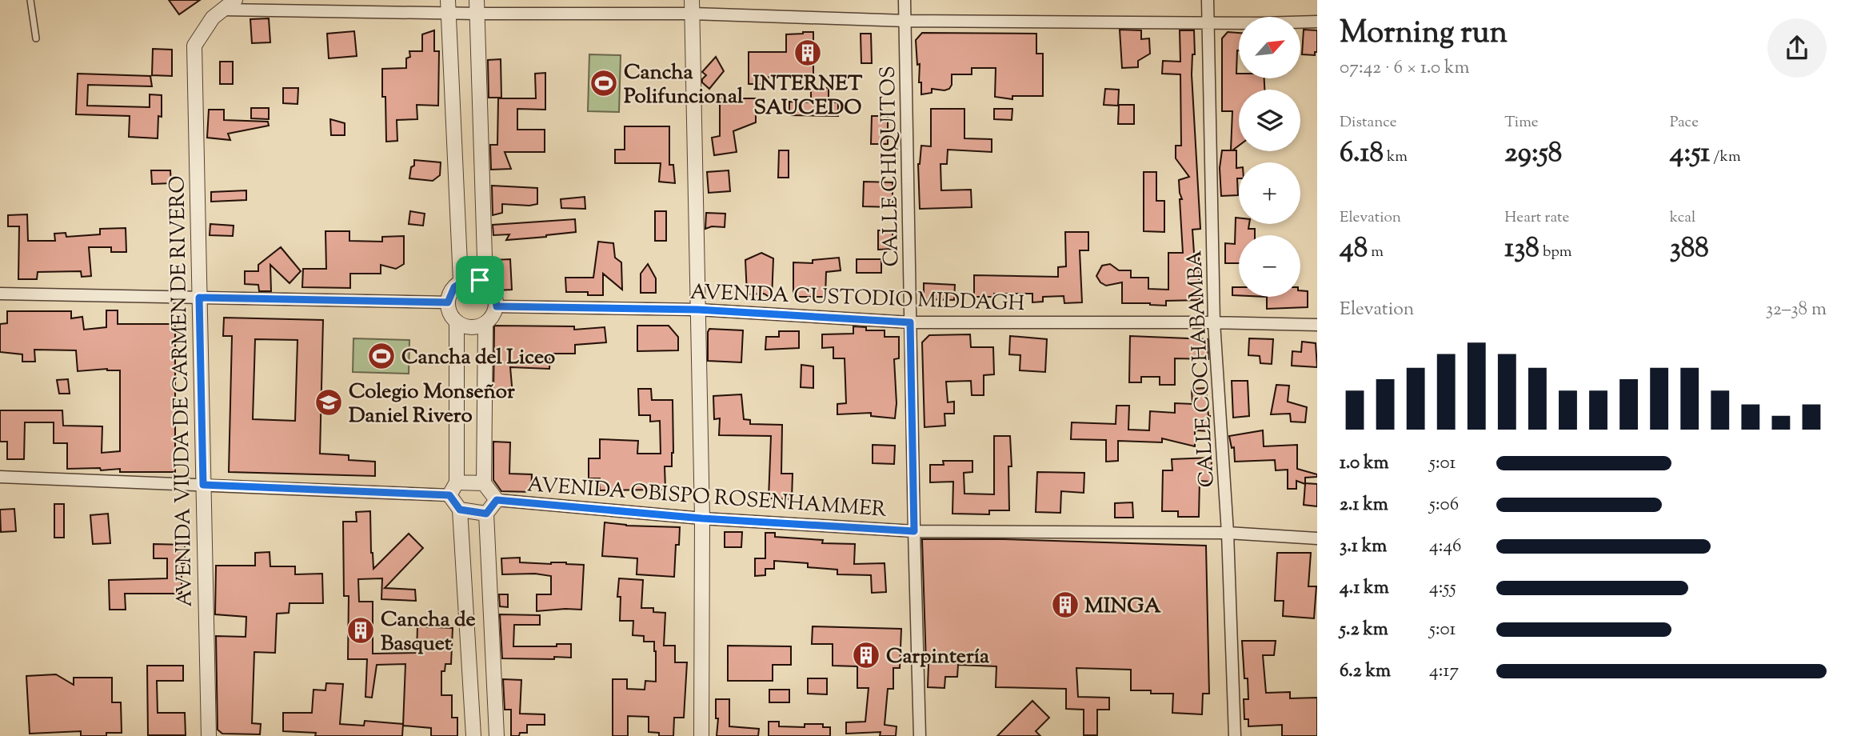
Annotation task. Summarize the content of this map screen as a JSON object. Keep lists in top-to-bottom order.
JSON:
{
  "streets": {
    "street": [
      "CALLE CHIQUITOS",
      "AVENIDA CUSTODIO MIDDAGH",
      "CALLE COCHABAMBA",
      "AVENIDA VIUDA DE CARMEN DE RIVERO",
      "AVENIDA OBISPO ROSENHAMMER"
    ]
  },
  "crossings": [
    ["CALLE CHIQUITOS", "AVENIDA CUSTODIO MIDDAGH"],
    ["CALLE CHIQUITOS", "AVENIDA OBISPO ROSENHAMMER"],
    ["AVENIDA CUSTODIO MIDDAGH", "CALLE COCHABAMBA"],
    ["CALLE COCHABAMBA", "AVENIDA OBISPO ROSENHAMMER"]
  ],
  "places": {
    "building": [
      "INTERNET SAUCEDO",
      "MINGA",
      "Cancha de Basquet",
      "Carpintería"
    ],
    "sports": ["Cancha Polifuncional", "Cancha del Liceo"],
    "school or university": ["Colegio Monseñor Daniel Rivero"]
  },
  "north": "top right",
  "page": {
    "heading": ["Morning run", "07:42 · 6 × 1.0 km"],
    "map_buttons": ["+", "−"],
    "stats": [
      ["Distance", "6.18 km"],
      ["Time", "29:58"],
      ["Pace", "4:51 /km"],
      ["Elevation", "48 m"],
      ["Heart rate", "138 bpm"],
      ["kcal", "388"]
    ],
    "chart": ["Elevation", "32–38 m"],
    "list": [
      {
        "name": "1.0 km",
        "note": "5:01"
      },
      {
        "name": "2.1 km",
        "note": "5:06"
      },
      {
        "name": "3.1 km",
        "note": "4:46"
      },
      {
        "name": "4.1 km",
        "note": "4:55"
      },
      {
        "name": "5.2 km",
        "note": "5:01"
      },
      {
        "name": "6.2 km",
        "note": "4:17"
      }
    ]
  }
}
